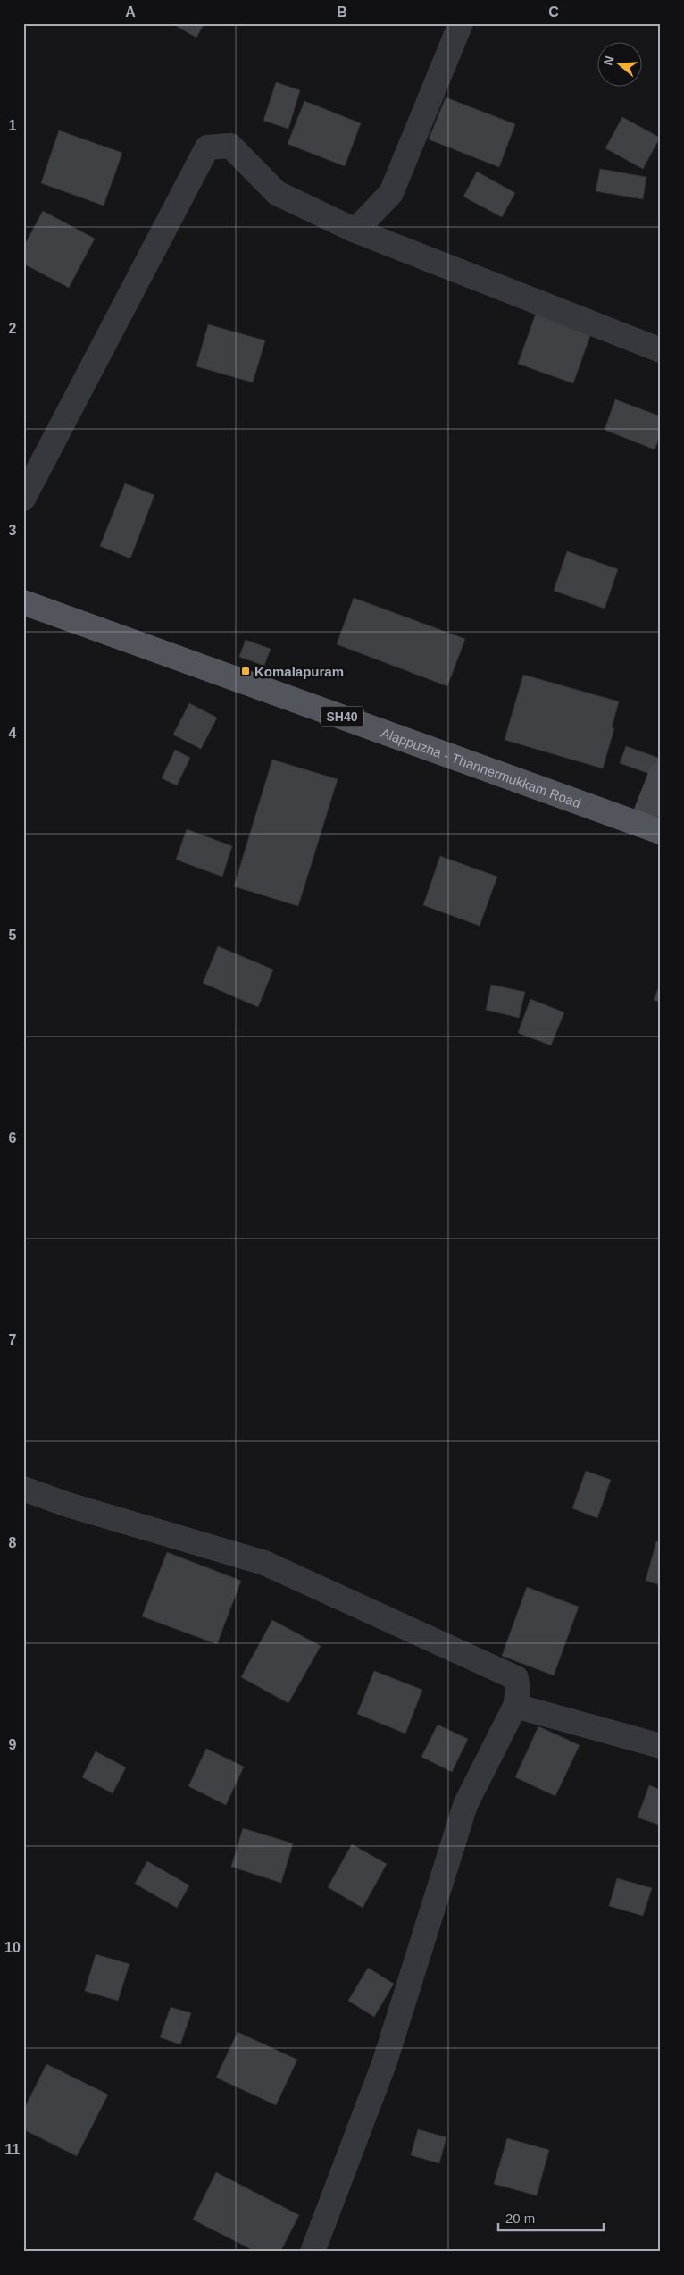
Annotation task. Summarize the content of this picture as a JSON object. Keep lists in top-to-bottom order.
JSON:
{
  "streets": {
    "main road": ["SH40", "Alappuzha - Thannermukkam Road"]
  },
  "places": {
    "transit": ["Komalapuram"]
  },
  "scale_bar": "20 m",
  "north": "left",
  "grid": {
    "columns": ["A", "B", "C"],
    "rows": [
      "1",
      "2",
      "3",
      "4",
      "5",
      "6",
      "7",
      "8",
      "9",
      "10",
      "11"
    ]
  }
}
